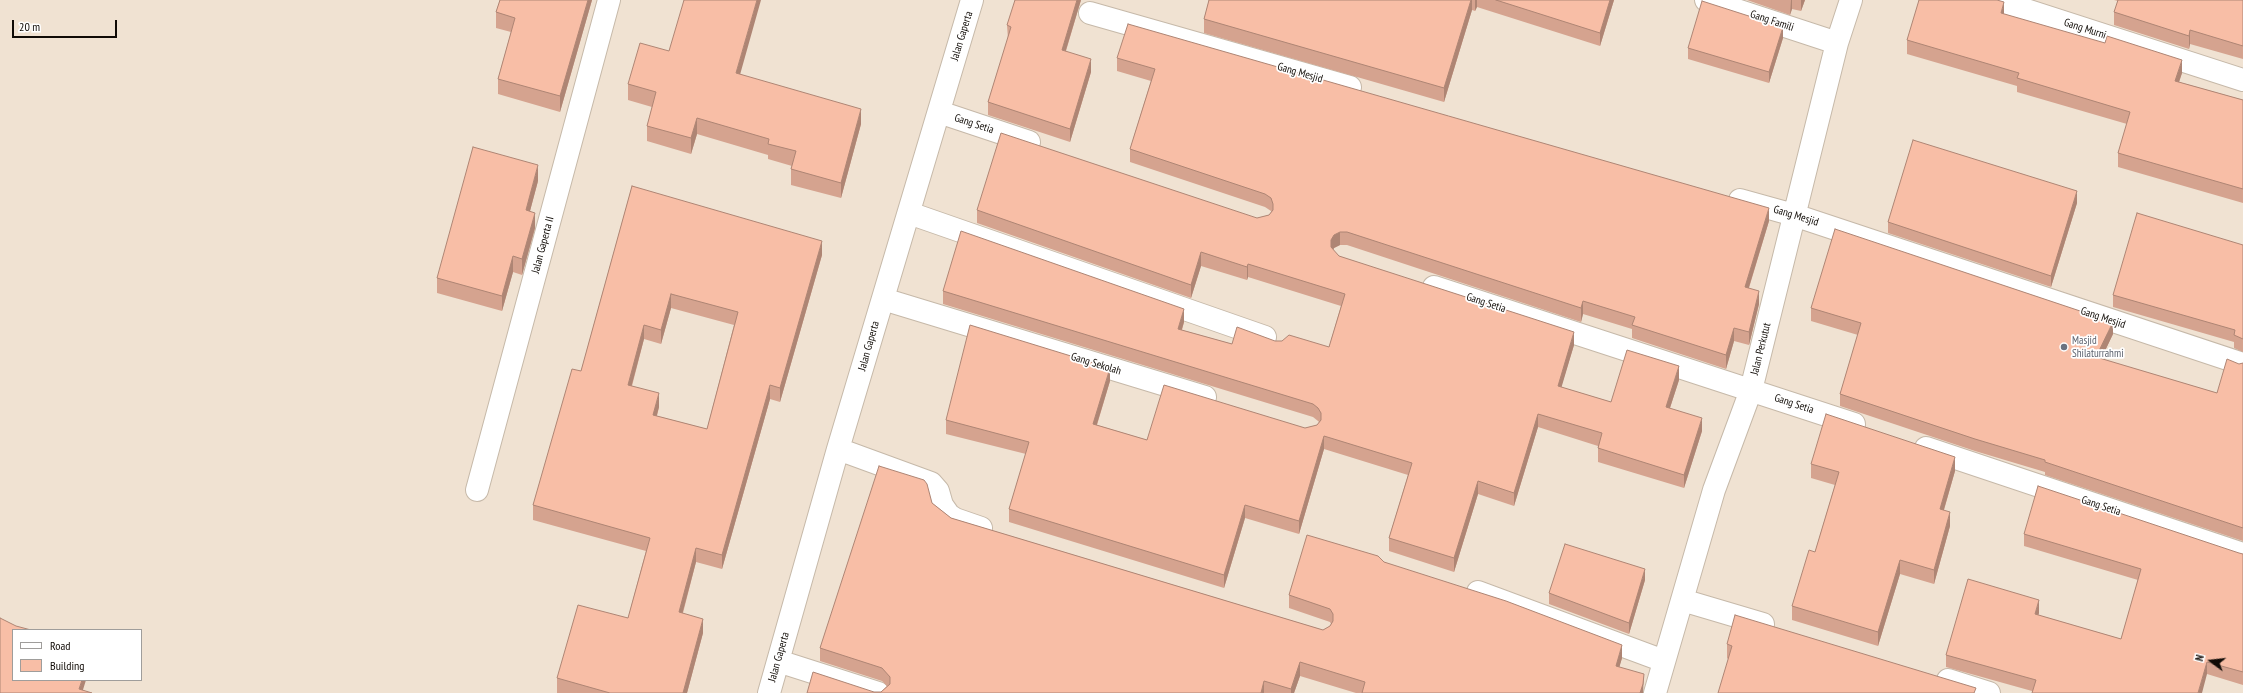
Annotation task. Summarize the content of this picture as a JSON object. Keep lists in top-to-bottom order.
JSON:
{
  "streets": {
    "street": [
      "Gang Famili",
      "Gang Murni",
      "Jalan Gaperta",
      "Gang Mesjid",
      "Gang Setia",
      "Jalan Gaperta II",
      "Jalan Perkutut",
      "Gang Sekolah"
    ]
  },
  "crossings": [
    ["Gang Famili", "Jalan Perkutut"],
    ["Jalan Gaperta", "Gang Setia"],
    ["Jalan Gaperta", "Gang Sekolah"],
    ["Gang Mesjid", "Jalan Perkutut"],
    ["Gang Setia", "Jalan Perkutut"]
  ],
  "places": ["Masjid Shilaturrahmi"],
  "legend": ["Road", "Building"],
  "scale_bar": "20 m",
  "north": "left"
}
